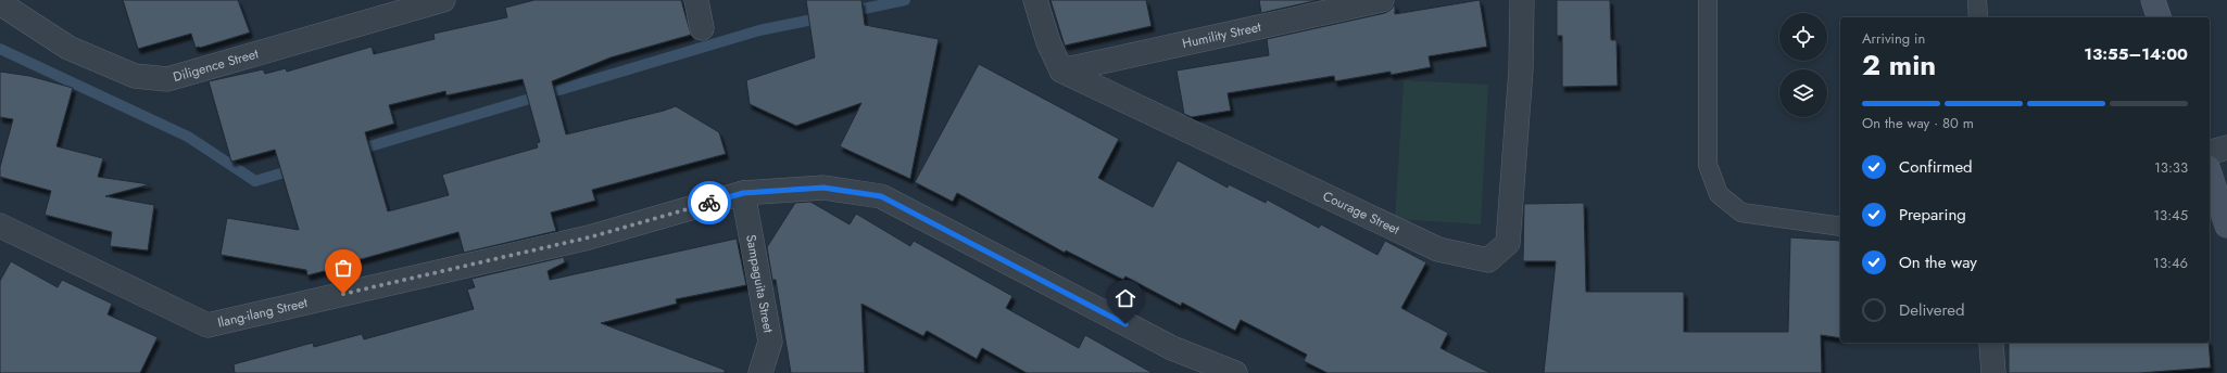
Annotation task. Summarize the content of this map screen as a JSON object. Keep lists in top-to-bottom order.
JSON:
{
  "streets": {
    "street": [
      "Humility Street",
      "Diligence Street",
      "Courage Street",
      "Sampaguita Street",
      "Ilang-ilang Street"
    ]
  },
  "crossings": [
    ["Humility Street", "Courage Street"],
    ["Sampaguita Street", "Ilang-ilang Street"]
  ],
  "page": {
    "heading": ["2 min", "Arriving in", "13:55–14:00"],
    "bar": "On the way · 80 m",
    "list": [
      ["Confirmed", "13:33"],
      ["Preparing", "13:45"],
      ["On the way", "13:46"],
      "Delivered"
    ]
  }
}
